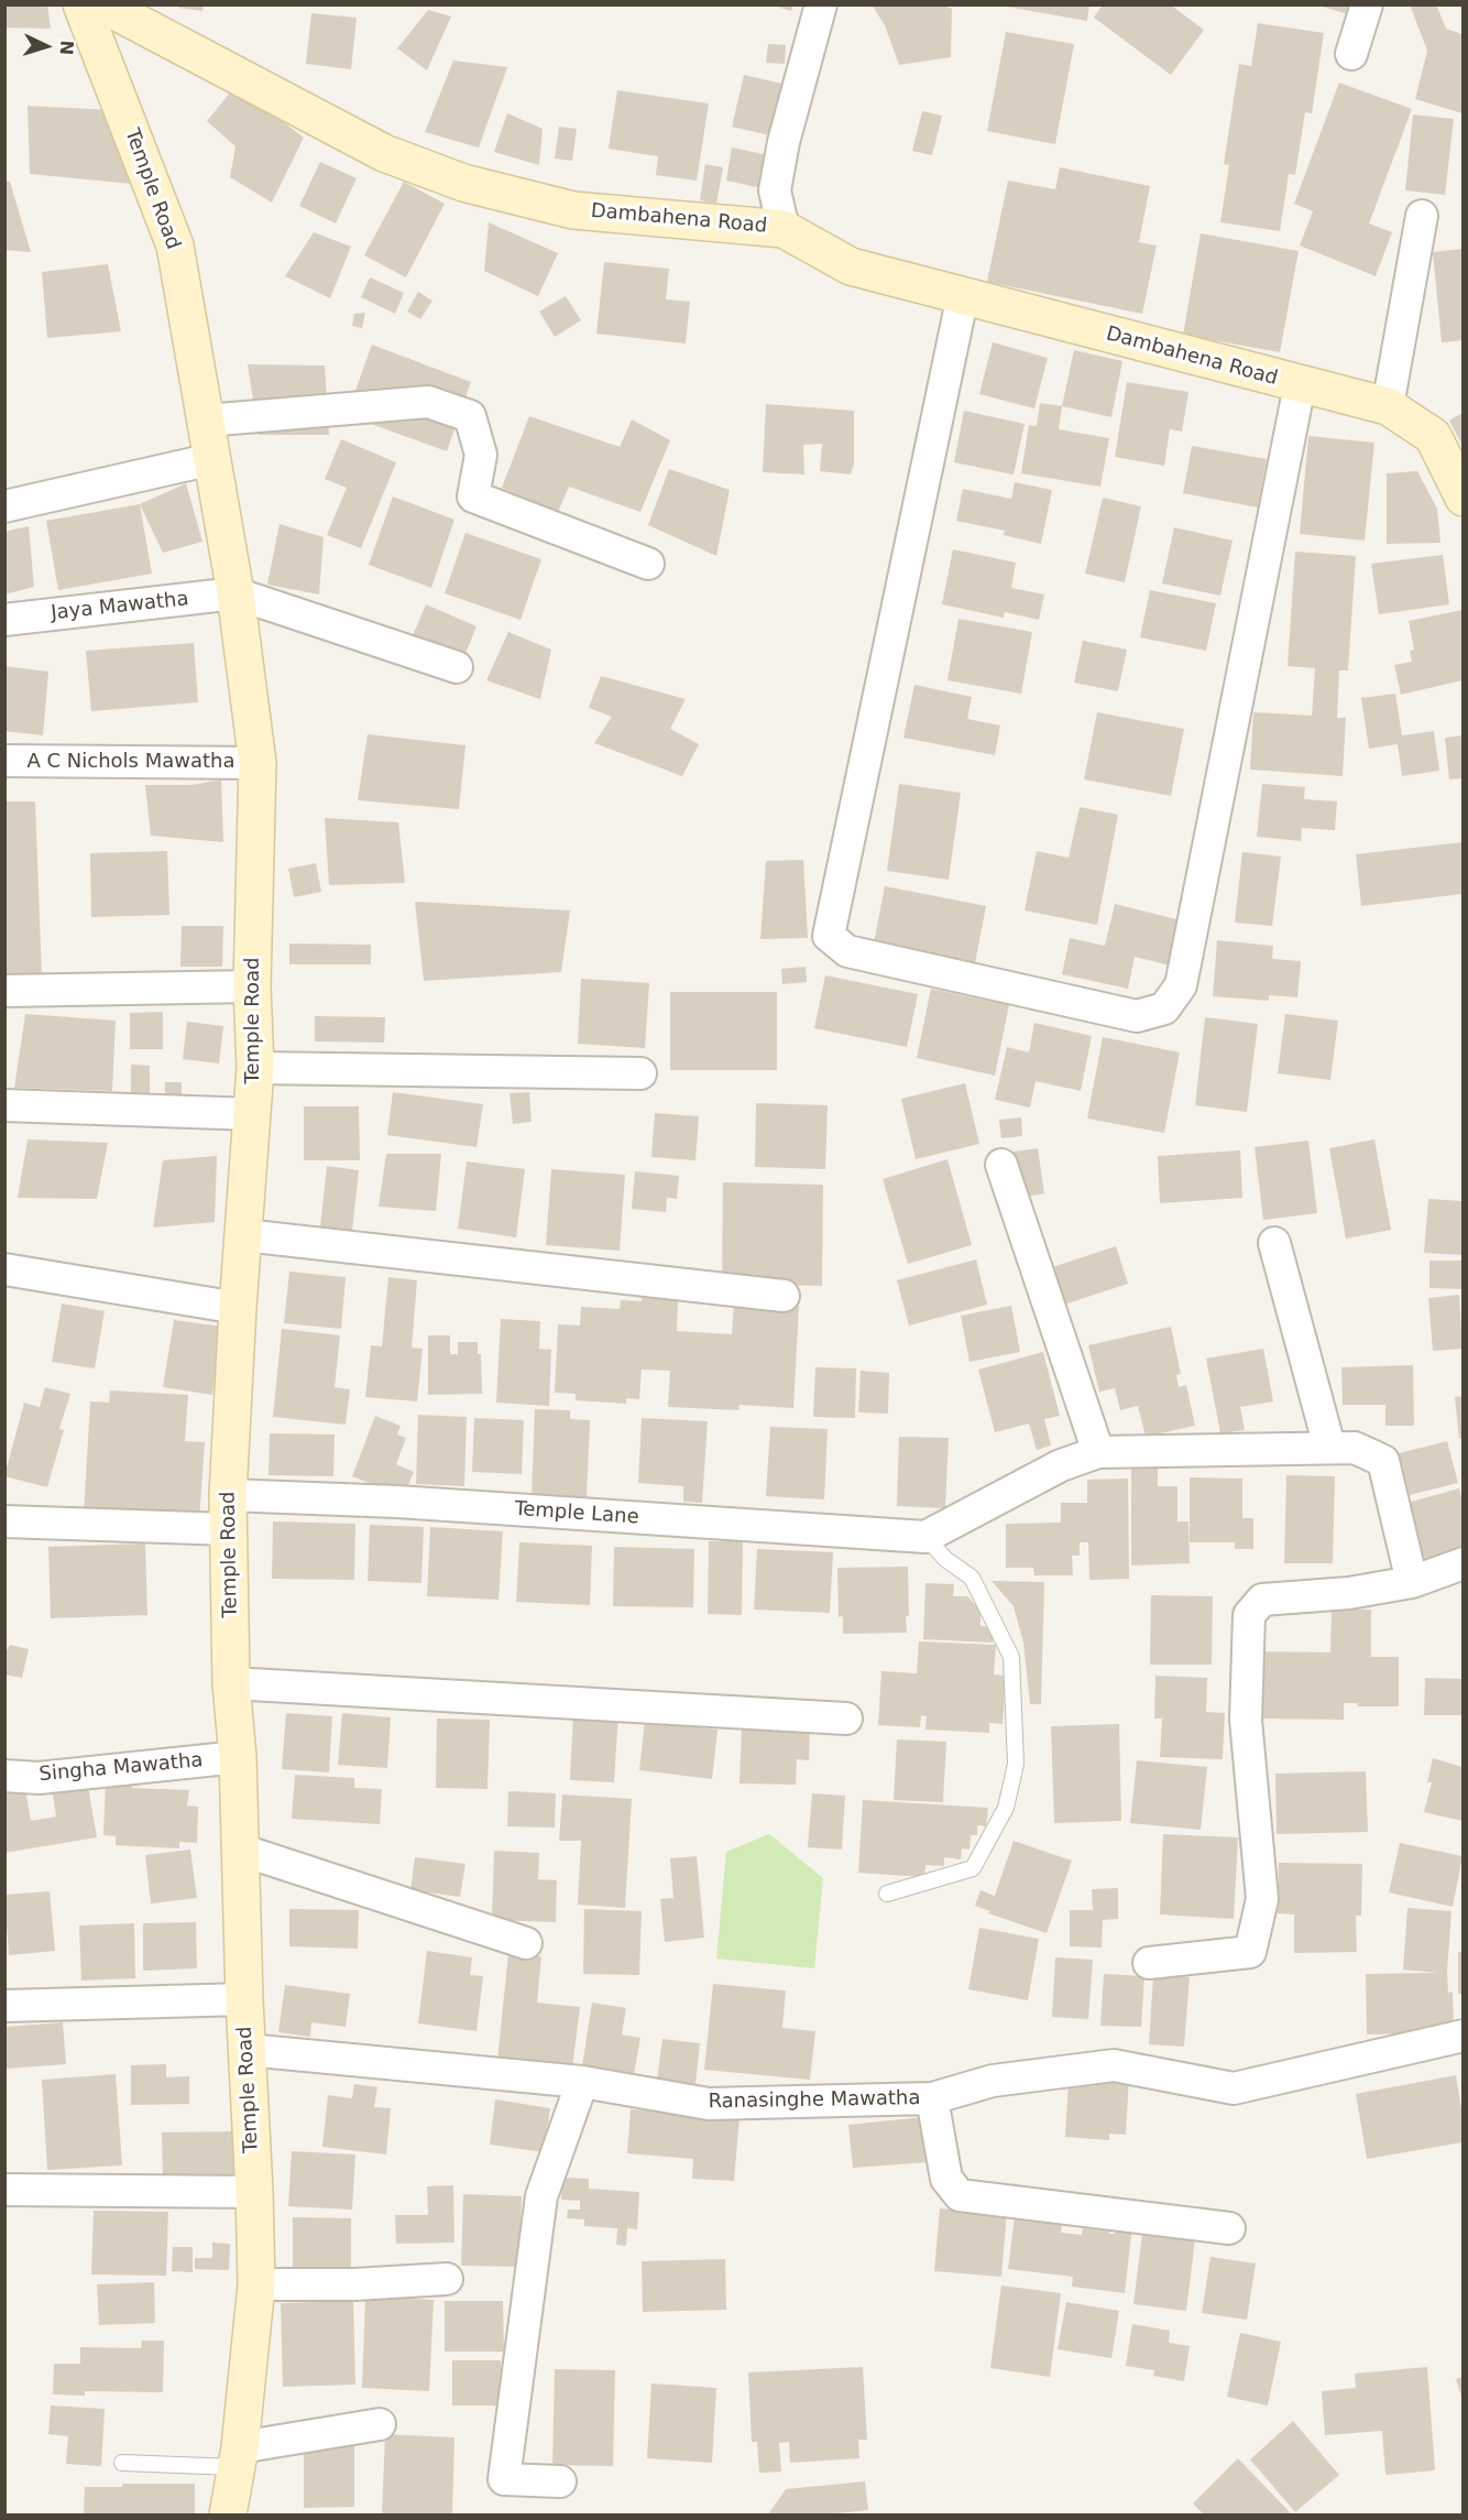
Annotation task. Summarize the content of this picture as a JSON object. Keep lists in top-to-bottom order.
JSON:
{
  "streets": {
    "street": [
      "Temple Road",
      "Dambahena Road",
      "Jaya Mawatha",
      "A C Nichols Mawatha",
      "Temple Lane",
      "Singha Mawatha",
      "Ranasinghe Mawatha"
    ]
  },
  "crossings": [
    ["Temple Road", "Jaya Mawatha"],
    ["Temple Road", "A C Nichols Mawatha"],
    ["Temple Road", "Temple Lane"],
    ["Temple Road", "Singha Mawatha"],
    ["Temple Road", "Ranasinghe Mawatha"]
  ],
  "north": "right"
}
